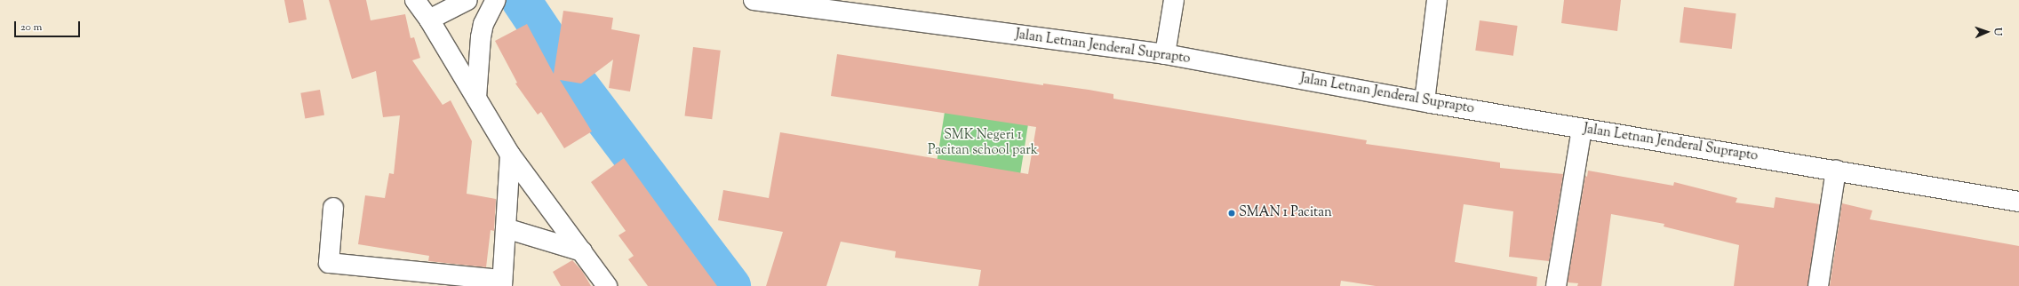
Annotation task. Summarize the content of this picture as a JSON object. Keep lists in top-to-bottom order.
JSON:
{
  "streets": {
    "main road": ["Jalan Letnan Jenderal Suprapto"]
  },
  "parks": ["SMK Negeri 1 Pacitan school park"],
  "places": ["SMAN 1 Pacitan"],
  "scale_bar": "20 m",
  "north": "right"
}
